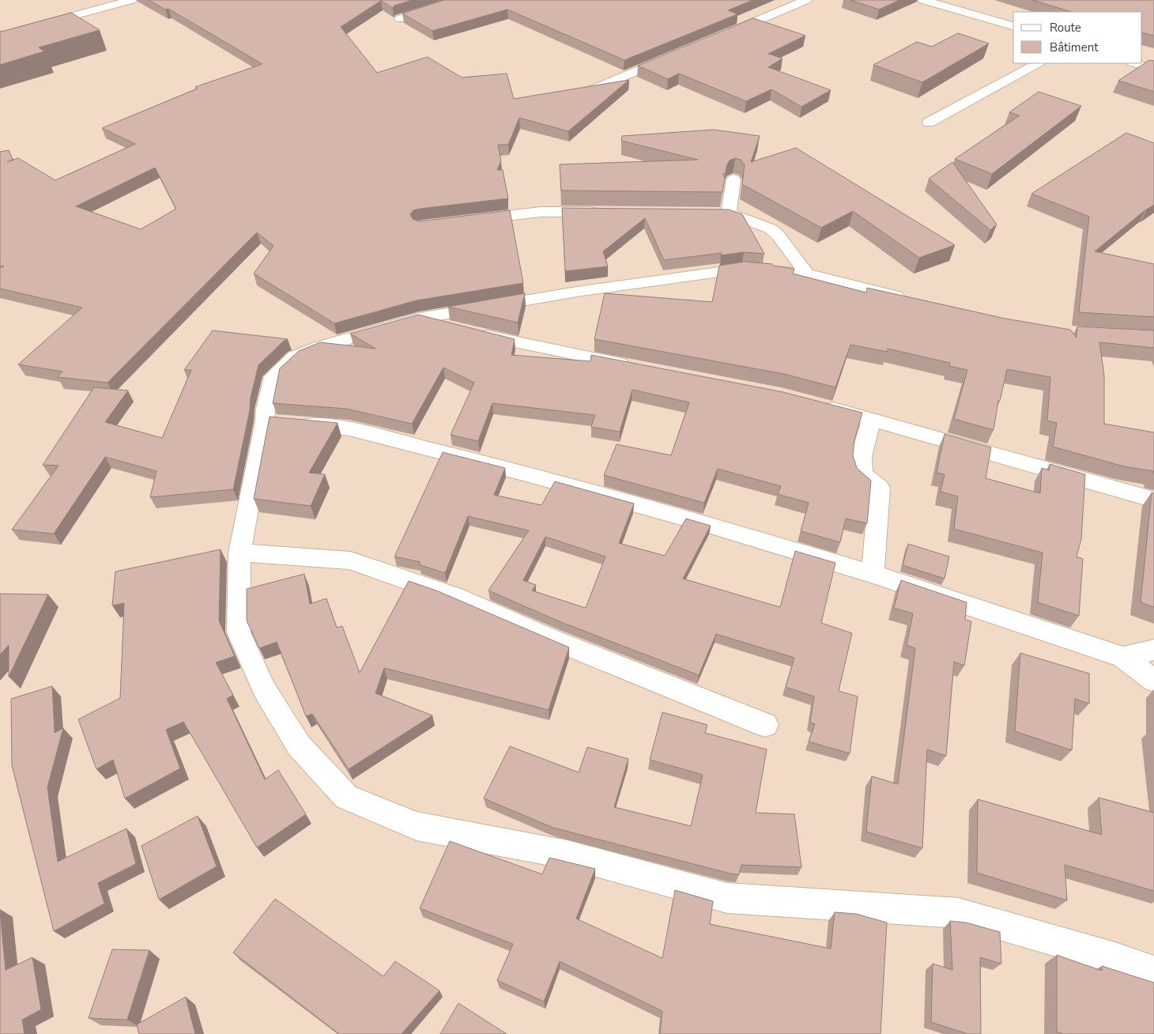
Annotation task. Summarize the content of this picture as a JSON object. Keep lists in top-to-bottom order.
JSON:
{
  "legend": ["Route", "Bâtiment"]
}
